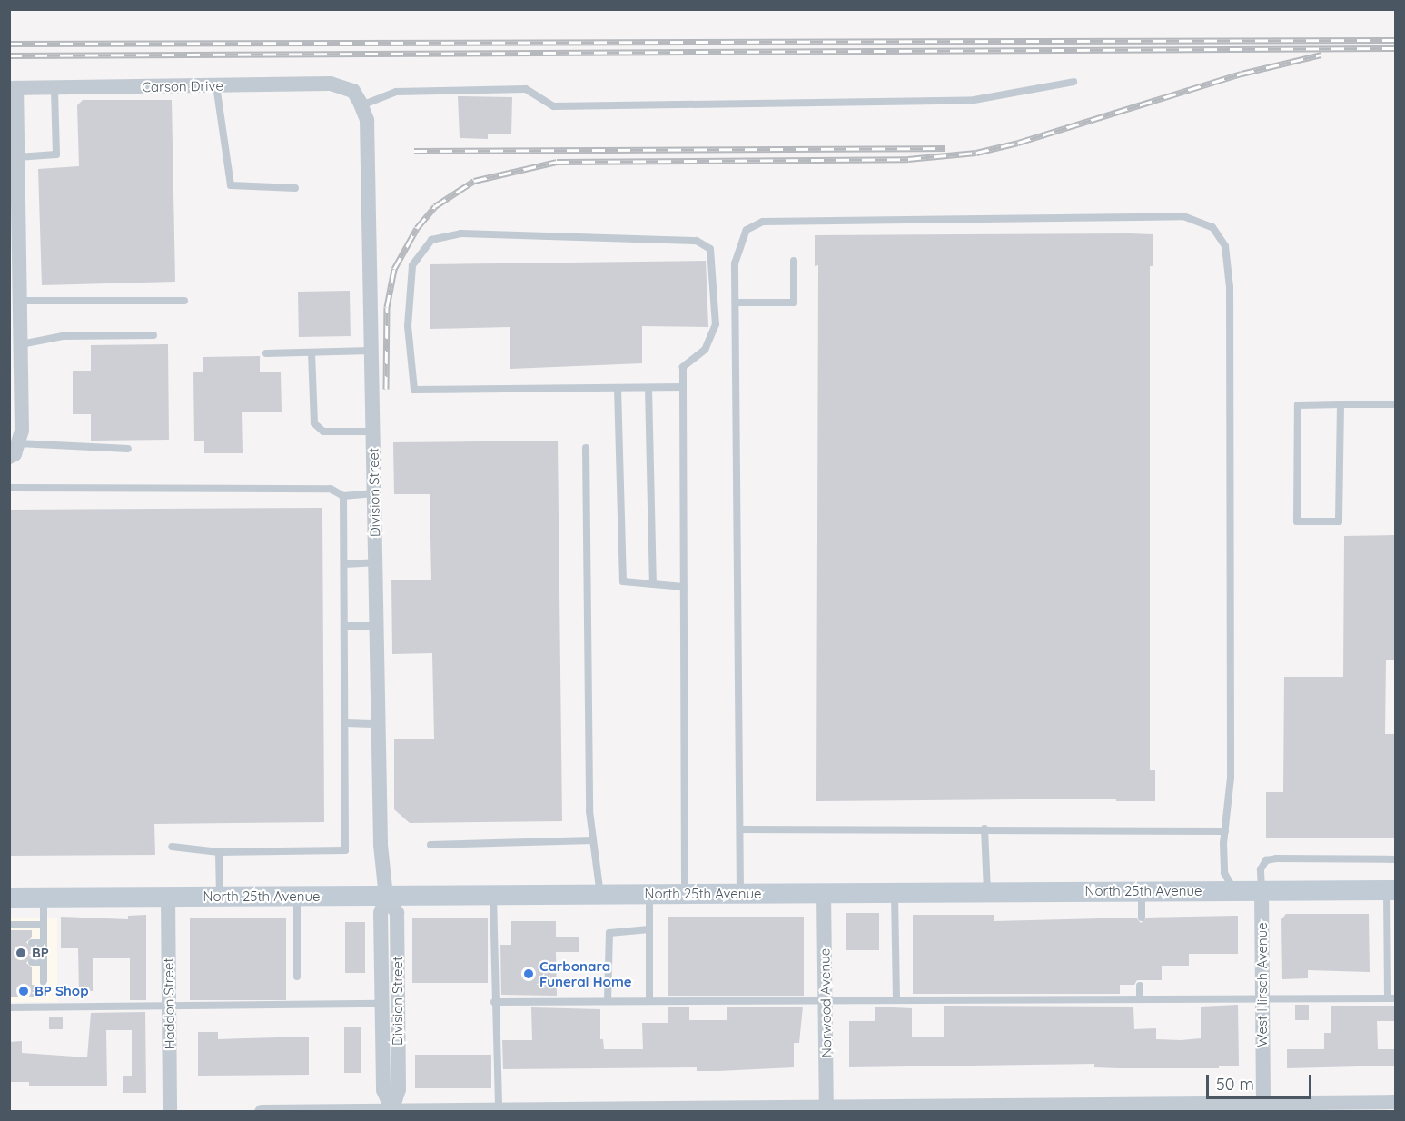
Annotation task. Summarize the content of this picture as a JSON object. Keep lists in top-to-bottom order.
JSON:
{
  "streets": {
    "main road": ["North 25th Avenue"],
    "street": [
      "Carson Drive",
      "Division Street",
      "West Hirsch Avenue",
      "Norwood Avenue",
      "Haddon Street"
    ]
  },
  "crossings": [
    ["Carson Drive", "Division Street"],
    ["Division Street", "North 25th Avenue"],
    ["North 25th Avenue", "West Hirsch Avenue"],
    ["North 25th Avenue", "Norwood Avenue"],
    ["North 25th Avenue", "Haddon Street"]
  ],
  "places": ["BP", "Carbonara Funeral Home", "BP Shop"],
  "scale_bar": "50 m"
}
